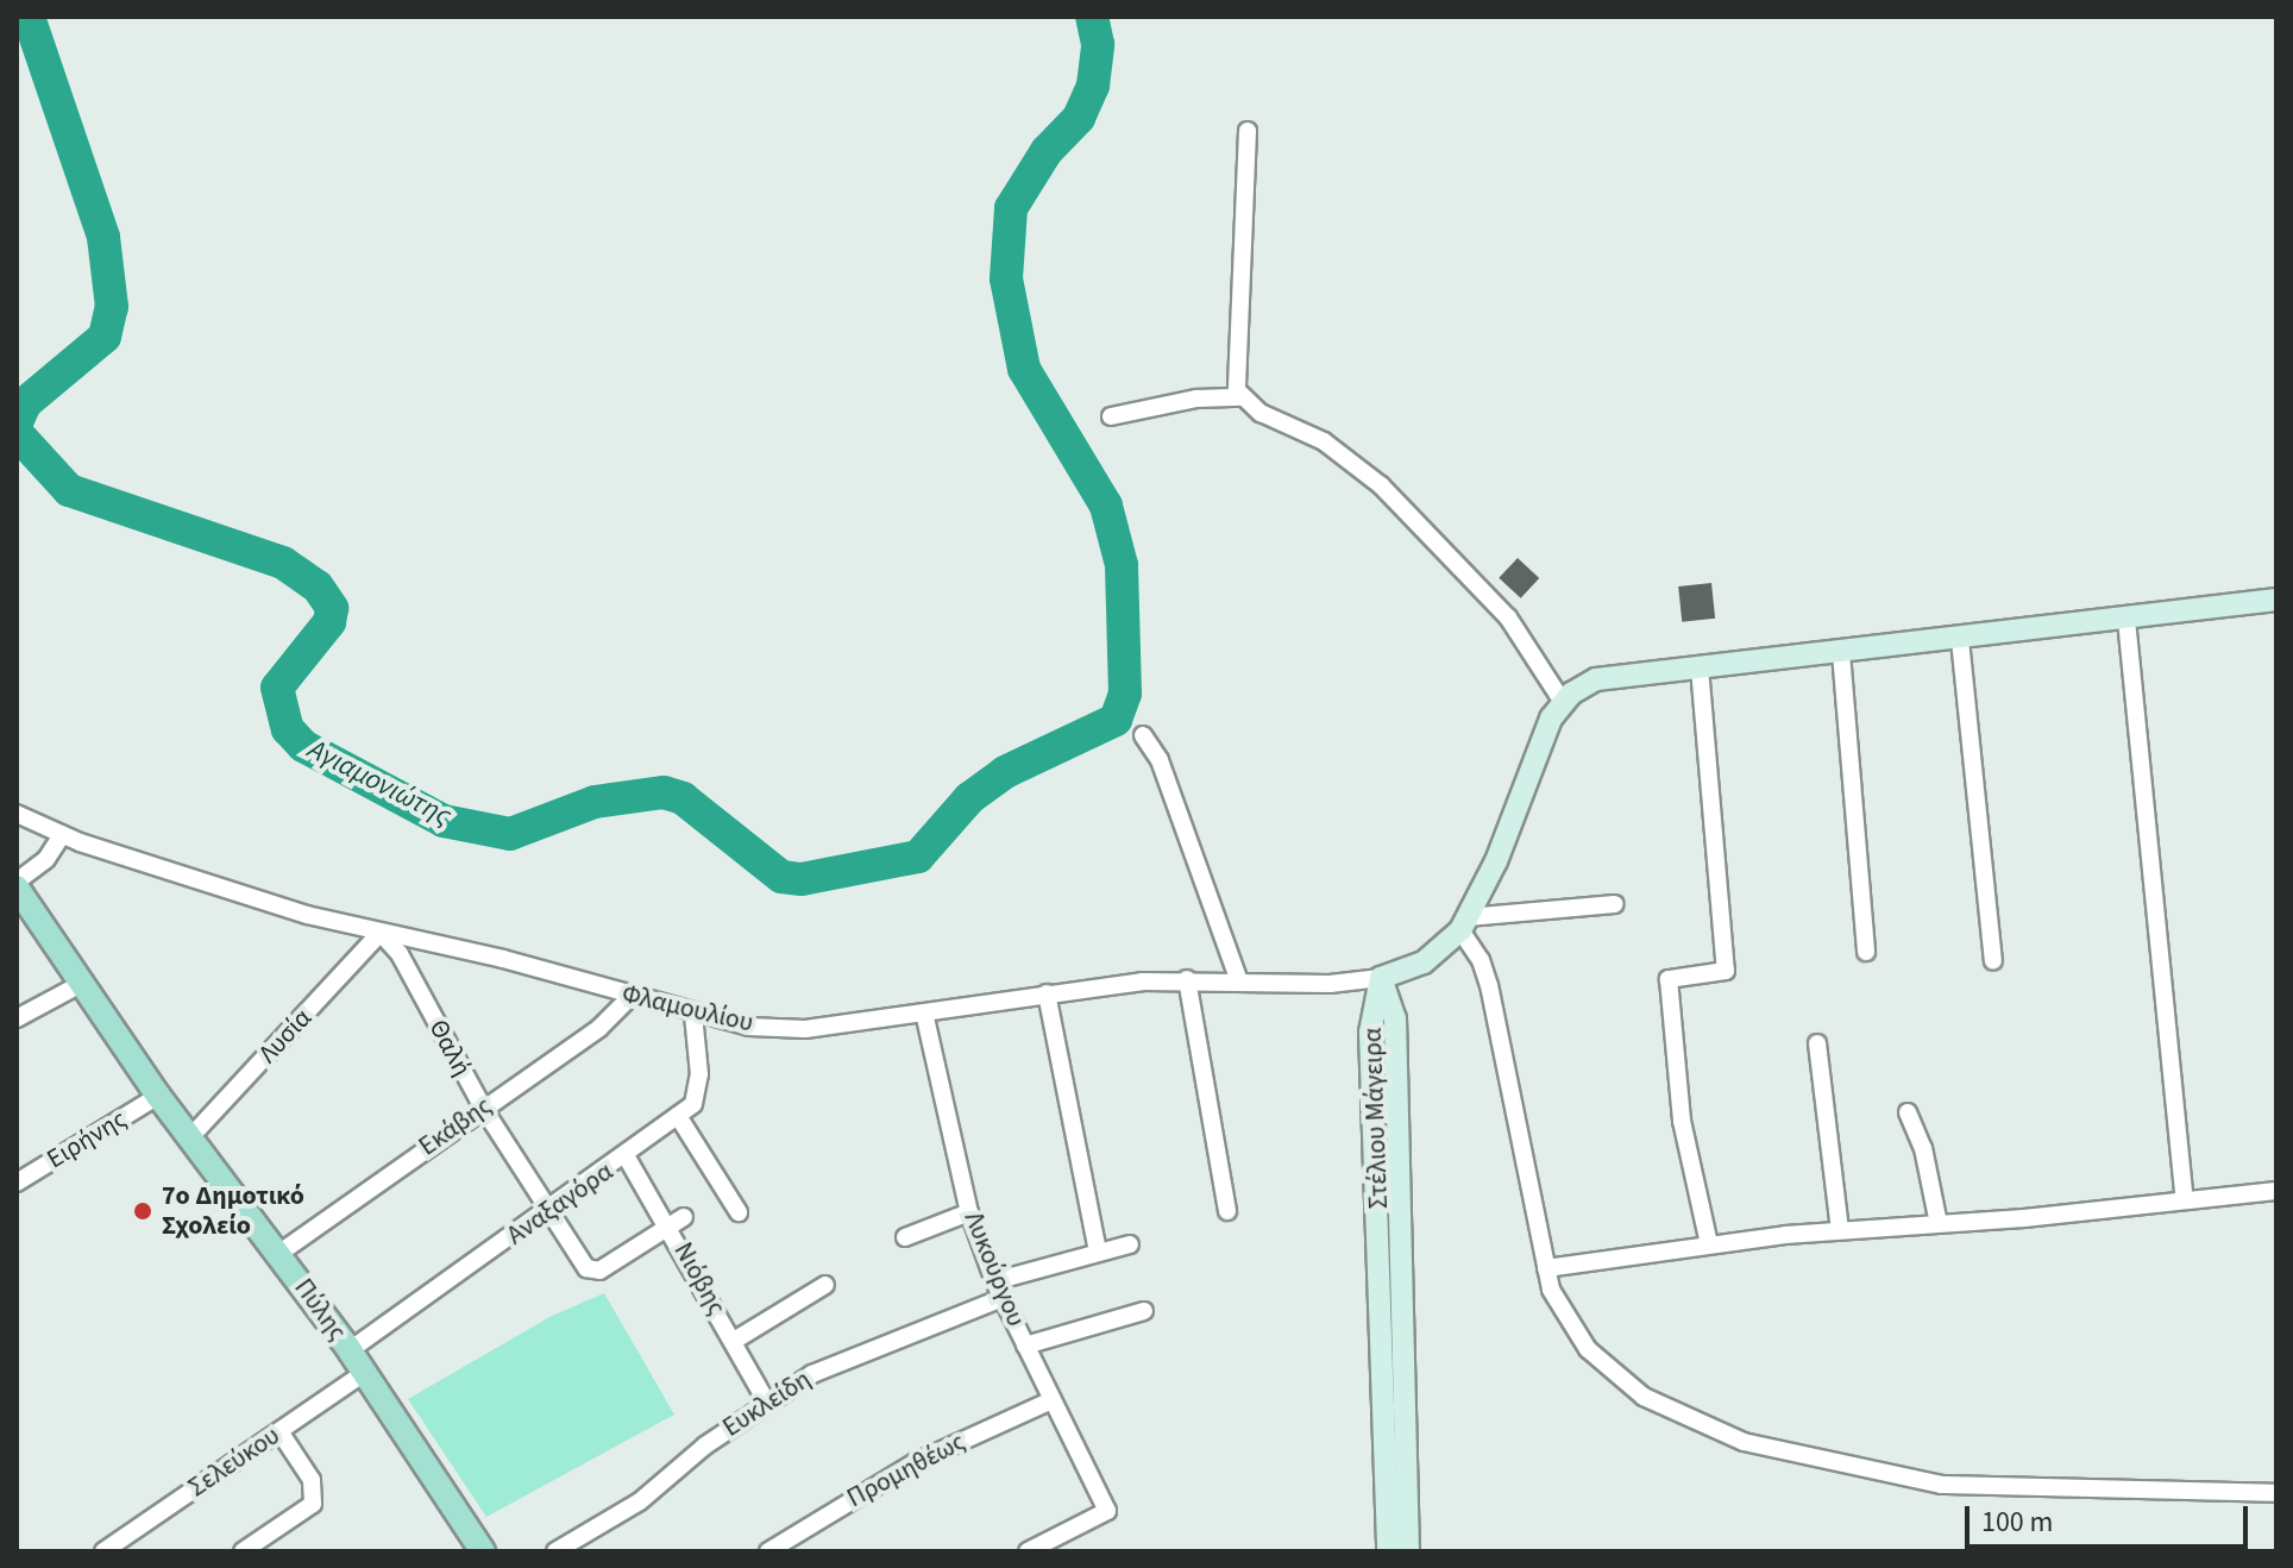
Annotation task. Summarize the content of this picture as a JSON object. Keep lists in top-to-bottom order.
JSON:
{
  "streets": {
    "main road": ["Στέλιου Μάγειρα", "Πύλης"],
    "street": [
      "Φλαμουλίου",
      "Λυσία",
      "Θαλή",
      "Εκάβης",
      "Ειρήνης",
      "Αναξαγόρα",
      "Λυκούργου",
      "Νιόβης",
      "Ευκλείδη",
      "Σελεύκου",
      "Προμηθέως"
    ]
  },
  "crossings": [
    ["Φλαμουλίου", "Λυσία"],
    ["Φλαμουλίου", "Θαλή"],
    ["Φλαμουλίου", "Στέλιου Μάγειρα"],
    ["Φλαμουλίου", "Εκάβης"],
    ["Φλαμουλίου", "Αναξαγόρα"],
    ["Φλαμουλίου", "Λυκούργου"],
    ["Λυσία", "Θαλή"],
    ["Λυσία", "Πύλης"],
    ["Θαλή", "Εκάβης"],
    ["Θαλή", "Αναξαγόρα"],
    ["Θαλή", "Νιόβης"],
    ["Εκάβης", "Πύλης"],
    ["Ειρήνης", "Πύλης"],
    ["Αναξαγόρα", "Νιόβης"],
    ["Αναξαγόρα", "Πύλης"],
    ["Λυκούργου", "Ευκλείδη"],
    ["Λυκούργου", "Προμηθέως"],
    ["Νιόβης", "Ευκλείδη"],
    ["Πύλης", "Σελεύκου"]
  ],
  "water": ["Αγιαμονιώτης"],
  "places": ["7ο Δημοτικό Σχολείο"],
  "scale_bar": "100 m"
}
